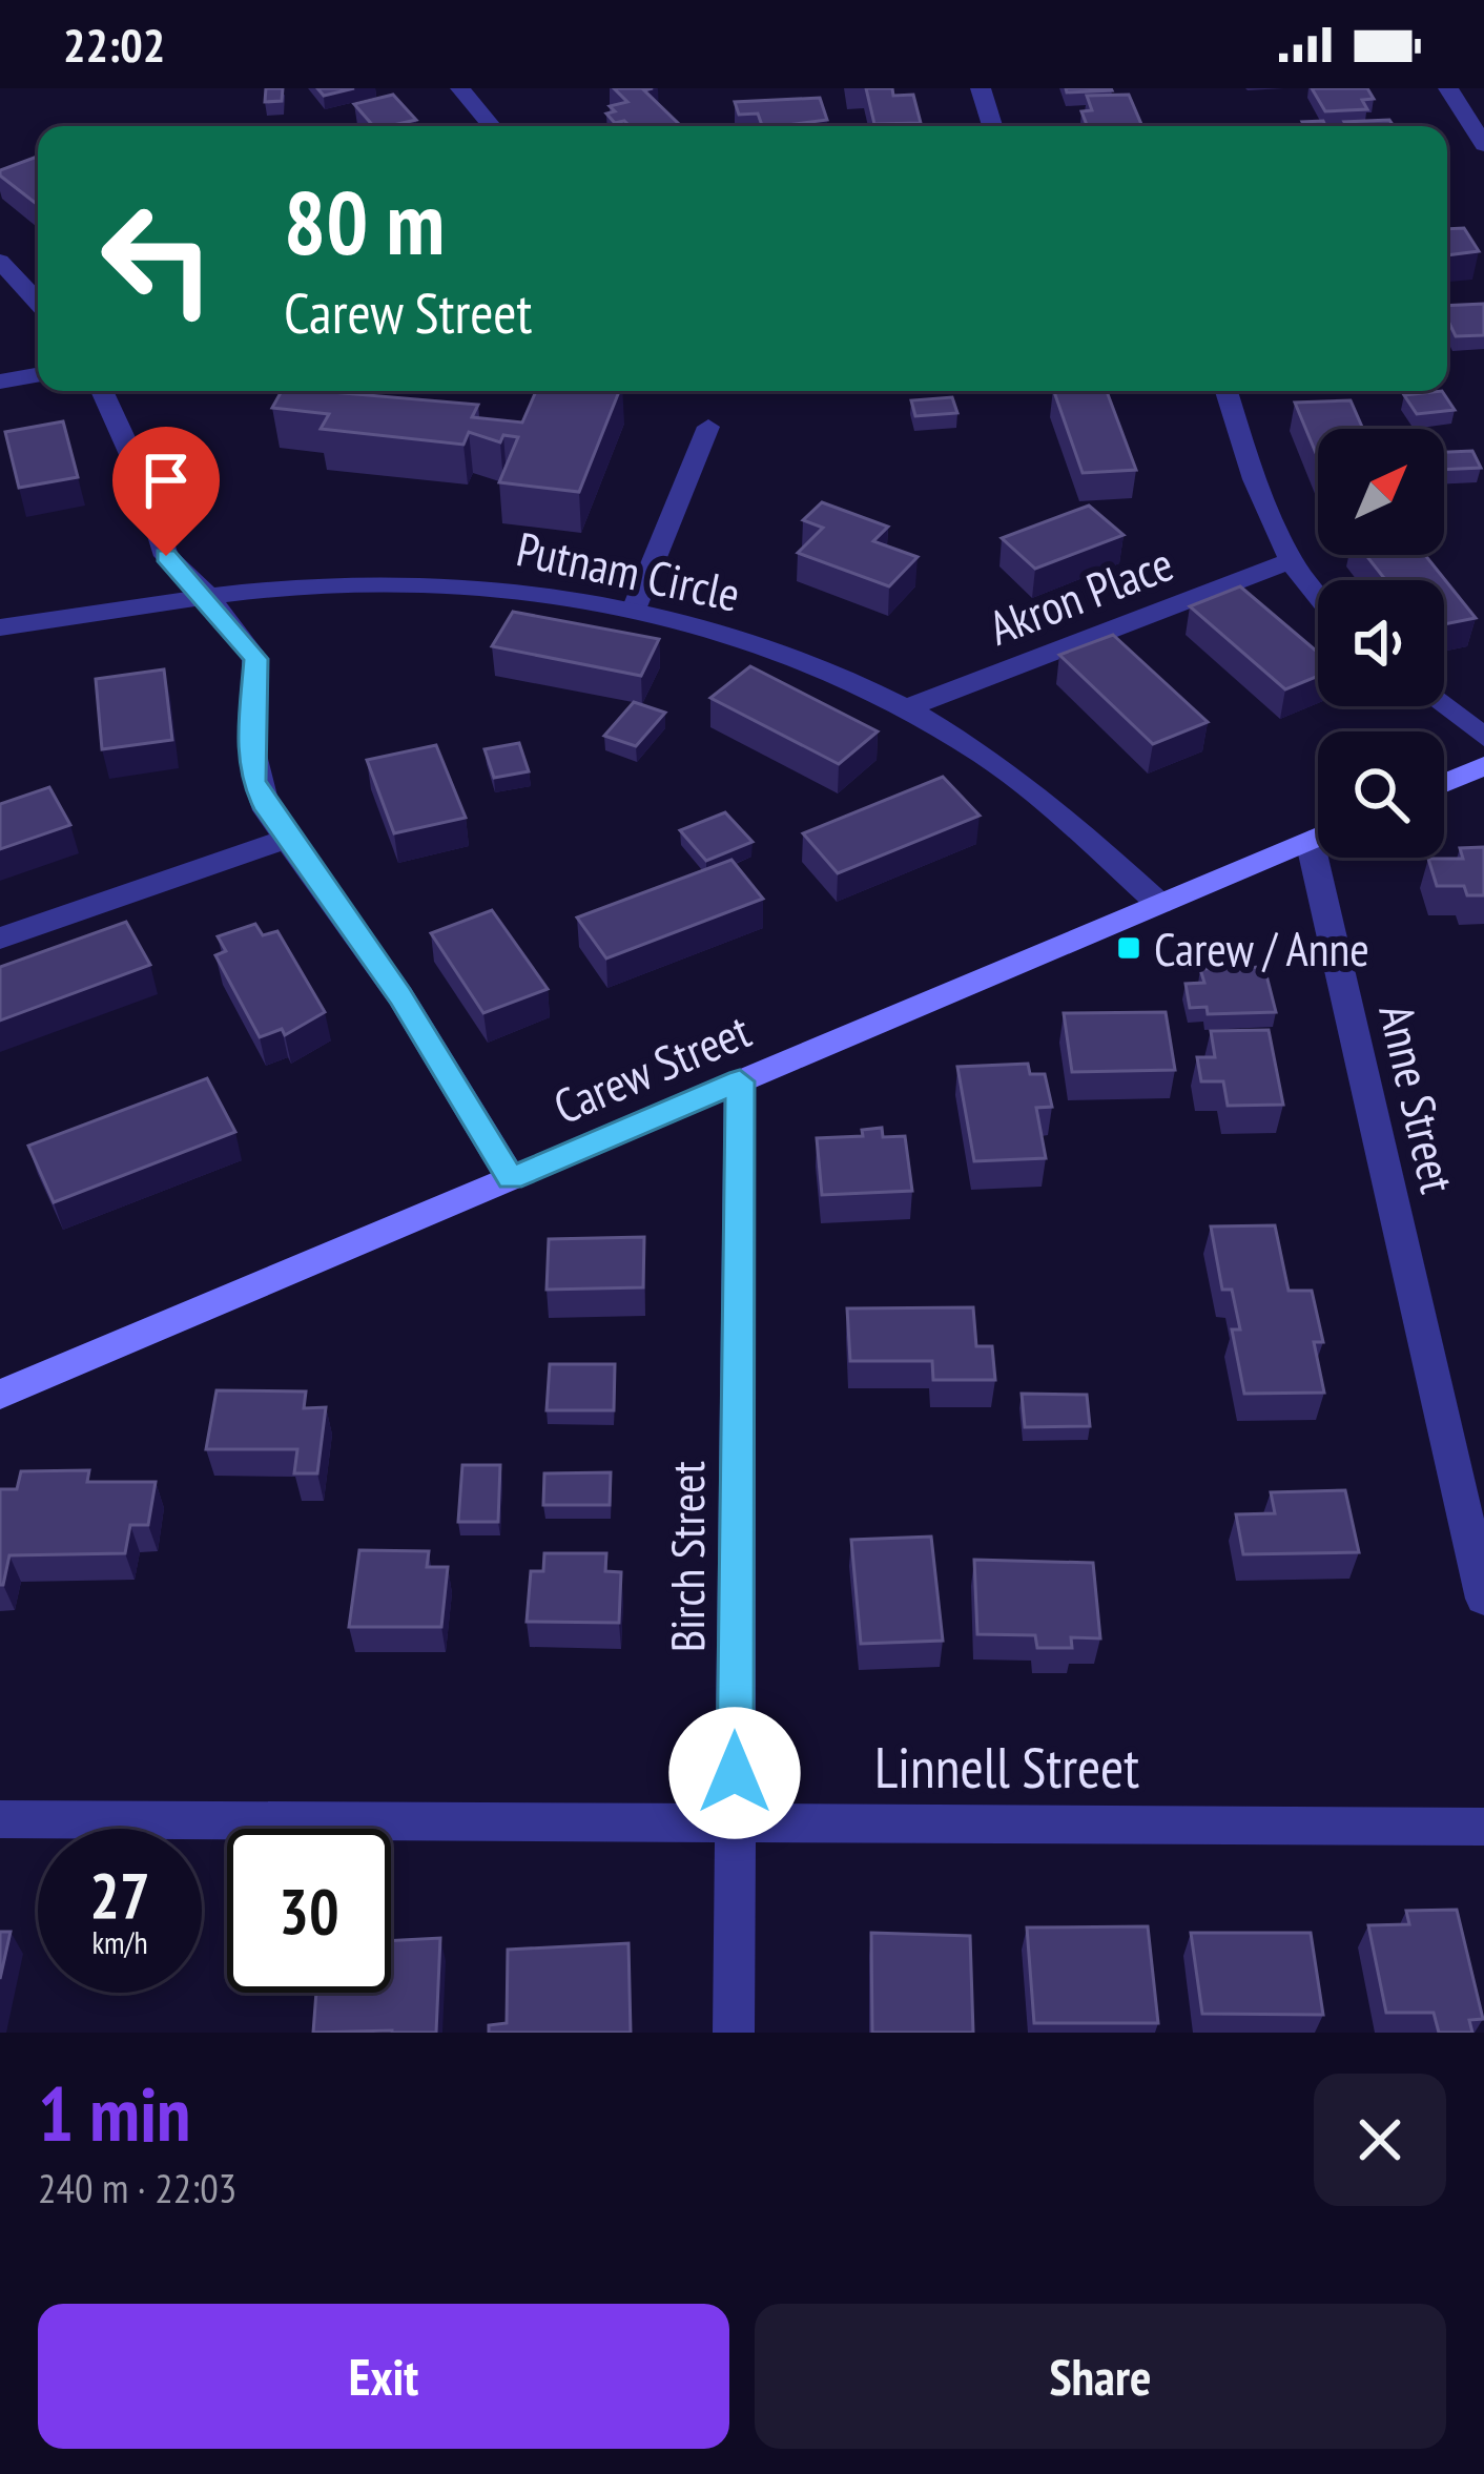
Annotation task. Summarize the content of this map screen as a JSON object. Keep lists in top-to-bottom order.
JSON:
{
  "streets": {
    "street": [
      "Putnam Circle",
      "Akron Place",
      "Carew Street",
      "Anne Street",
      "Birch Street",
      "Linnell Street"
    ]
  },
  "crossings": [
    ["Putnam Circle", "Akron Place"],
    ["Putnam Circle", "Carew Street"],
    ["Carew Street", "Birch Street"],
    ["Birch Street", "Linnell Street"]
  ],
  "places": {
    "transit": ["Carew / Anne"]
  },
  "north": "top right",
  "page": {
    "status": "22:02",
    "turn": ["80 m", "Carew Street"],
    "speed": "27 km/h",
    "limit": "30",
    "heading": ["1 min", "240 m · 22:03"],
    "buttons": ["Exit", "Share"]
  }
}
